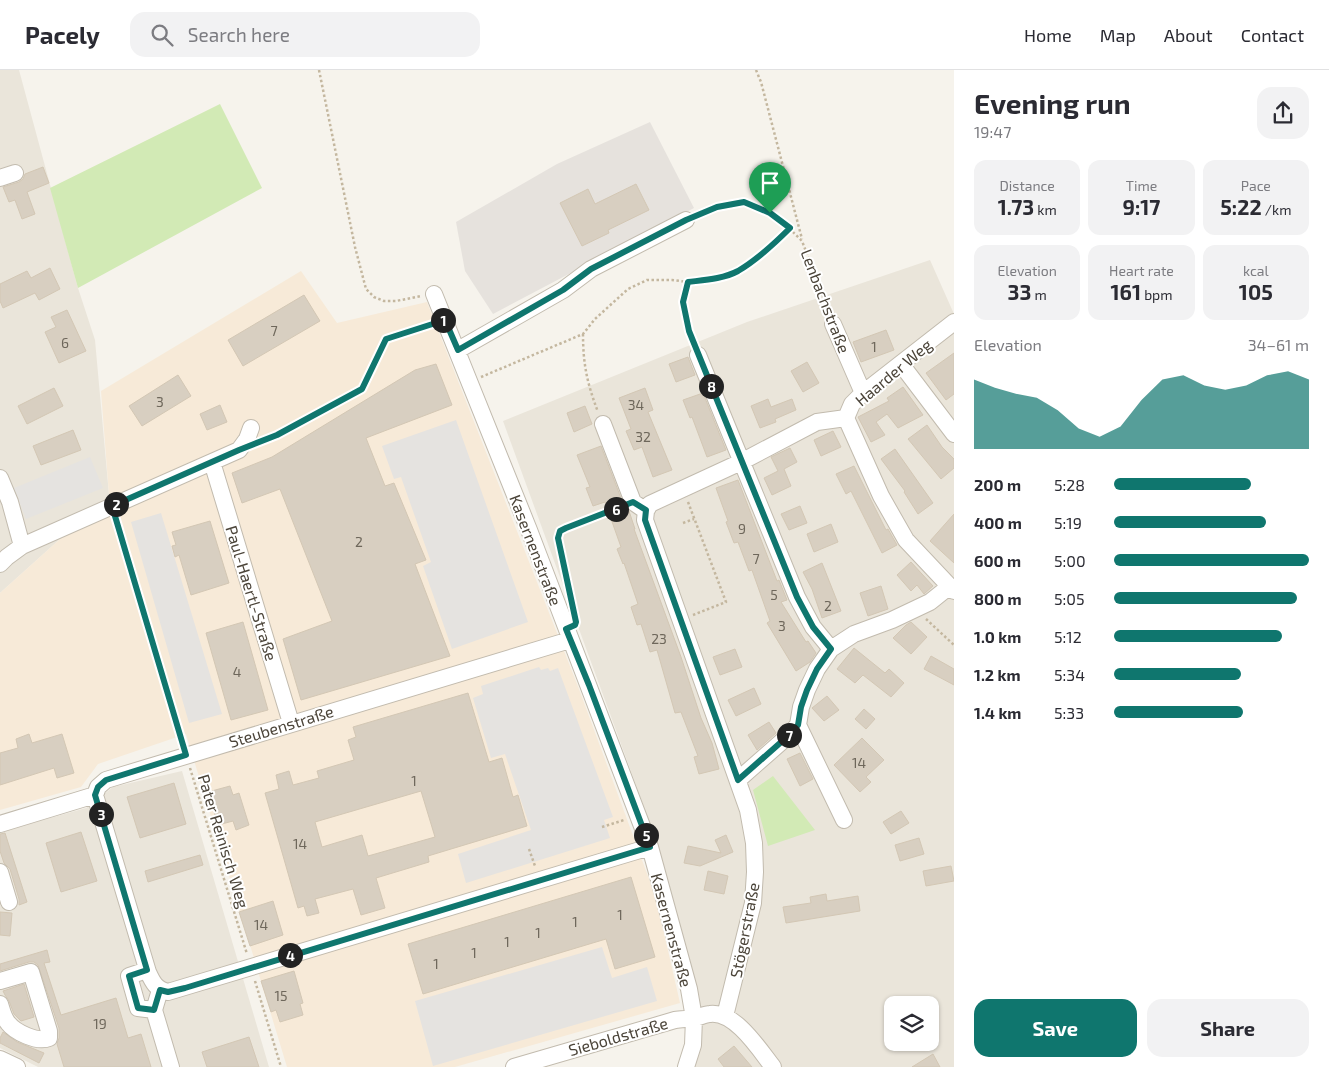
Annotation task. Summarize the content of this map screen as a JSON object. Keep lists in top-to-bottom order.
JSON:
{
  "streets": {
    "street": [
      "Lenbachstraße",
      "Haarder Weg",
      "Kasernenstraße",
      "Paul-Haertl-Straße",
      "Steubenstraße",
      "Stögerstraße",
      "Sieboldstraße"
    ],
    "path": ["Pater Reinisch Weg"]
  },
  "crossings": [
    ["Lenbachstraße", "Haarder Weg"],
    ["Haarder Weg", "Stögerstraße"],
    ["Kasernenstraße", "Steubenstraße"],
    ["Kasernenstraße", "Sieboldstraße"],
    ["Paul-Haertl-Straße", "Steubenstraße"],
    ["Steubenstraße", "Pater Reinisch Weg"]
  ],
  "house_numbers": [
    "7",
    "6",
    "1",
    "3",
    "34",
    "32",
    "9",
    "2",
    "7",
    "5",
    "2",
    "3",
    "23",
    "4",
    "14",
    "1",
    "14",
    "1",
    "1",
    "14",
    "1",
    "1",
    "1",
    "1",
    "15",
    "19"
  ],
  "page": {
    "header": "Pacely",
    "search": "Search here",
    "nav": [
      "Home",
      "Map",
      "About",
      "Contact"
    ],
    "heading": ["Evening run", "19:47"],
    "stats": [
      ["Distance", "1.73 km"],
      ["Time", "9:17"],
      ["Pace", "5:22 /km"],
      ["Elevation", "33 m"],
      ["Heart rate", "161 bpm"],
      ["kcal", "105"]
    ],
    "pins": [
      "1",
      "8",
      "2",
      "6",
      "7",
      "3",
      "5",
      "4"
    ],
    "chart": ["Elevation", "34–61 m"],
    "list": [
      {
        "name": "200 m",
        "note": "5:28"
      },
      {
        "name": "400 m",
        "note": "5:19"
      },
      {
        "name": "600 m",
        "note": "5:00"
      },
      {
        "name": "800 m",
        "note": "5:05"
      },
      {
        "name": "1.0 km",
        "note": "5:12"
      },
      {
        "name": "1.2 km",
        "note": "5:34"
      },
      {
        "name": "1.4 km",
        "note": "5:33"
      }
    ],
    "buttons": ["Save", "Share"]
  }
}
